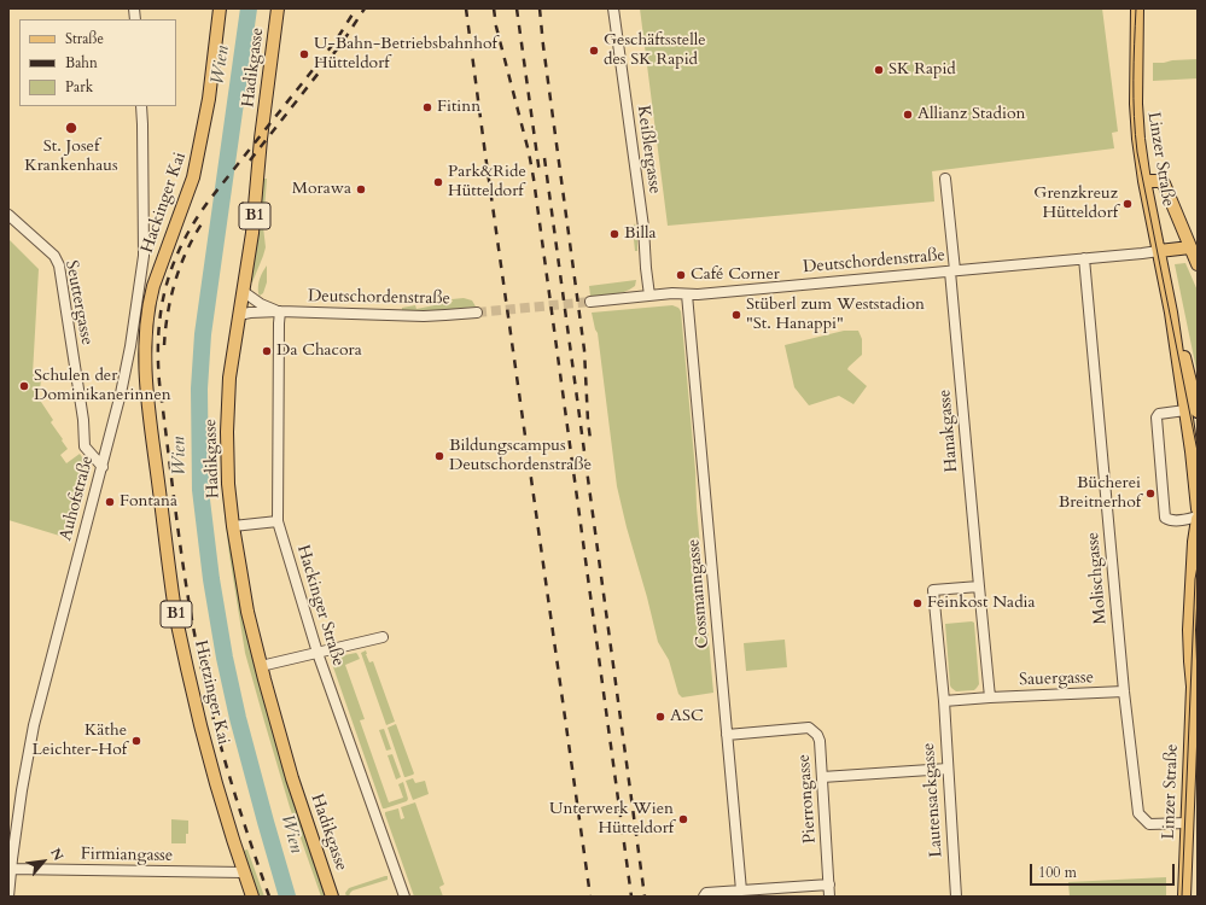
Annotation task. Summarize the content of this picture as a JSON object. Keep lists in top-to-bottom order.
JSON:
{
  "streets": {
    "main road": [
      "Hadikgasse",
      "Linzer Straße",
      "Hackinger Kai",
      "B1",
      "Hietzinger Kai"
    ],
    "street": [
      "Keißlergasse",
      "Deutschordenstraße",
      "Seuttergasse",
      "Hanakgasse",
      "Auhofstraße",
      "Molischgasse",
      "Cossmanngasse",
      "Hackinger Straße",
      "Sauergasse",
      "Pierrongasse",
      "Lautensackgasse",
      "Firmiangasse"
    ]
  },
  "crossings": [
    ["Hadikgasse", "Deutschordenstraße"],
    ["Keißlergasse", "Deutschordenstraße"],
    ["Linzer Straße", "Deutschordenstraße"],
    ["Linzer Straße", "Molischgasse"],
    ["Hackinger Kai", "Hietzinger Kai"],
    ["Deutschordenstraße", "Hanakgasse"],
    ["Deutschordenstraße", "Molischgasse"],
    ["Deutschordenstraße", "Cossmanngasse"],
    ["Deutschordenstraße", "Hackinger Straße"],
    ["Seuttergasse", "Auhofstraße"],
    ["Hanakgasse", "Sauergasse"],
    ["Hanakgasse", "Lautensackgasse"],
    ["Auhofstraße", "Firmiangasse"],
    ["Molischgasse", "Sauergasse"],
    ["Cossmanngasse", "Pierrongasse"],
    ["Sauergasse", "Lautensackgasse"],
    ["Hietzinger Kai", "Firmiangasse"]
  ],
  "water": ["Wien"],
  "places": [
    "Geschäftsstelle des SK Rapid",
    "U-Bahn-Betriebsbahnhof Hütteldorf",
    "SK Rapid",
    "Fitinn",
    "Allianz Stadion",
    "St. Josef Krankenhaus",
    "Park&Ride Hütteldorf",
    "Morawa",
    "Grenzkreuz Hütteldorf",
    "Billa",
    "Café Corner",
    "Stüberl zum Weststadion \"St. Hanappi\"",
    "Da Chacora",
    "Schulen der Dominikanerinnen",
    "Bildungscampus Deutschordenstraße",
    "Bücherei Breitnerhof",
    "Fontana",
    "Feinkost Nadia",
    "ASC",
    "Käthe Leichter-Hof",
    "Unterwerk Wien Hütteldorf"
  ],
  "legend": ["Straße", "Bahn", "Park"],
  "scale_bar": "100 m",
  "north": "top right"
}
